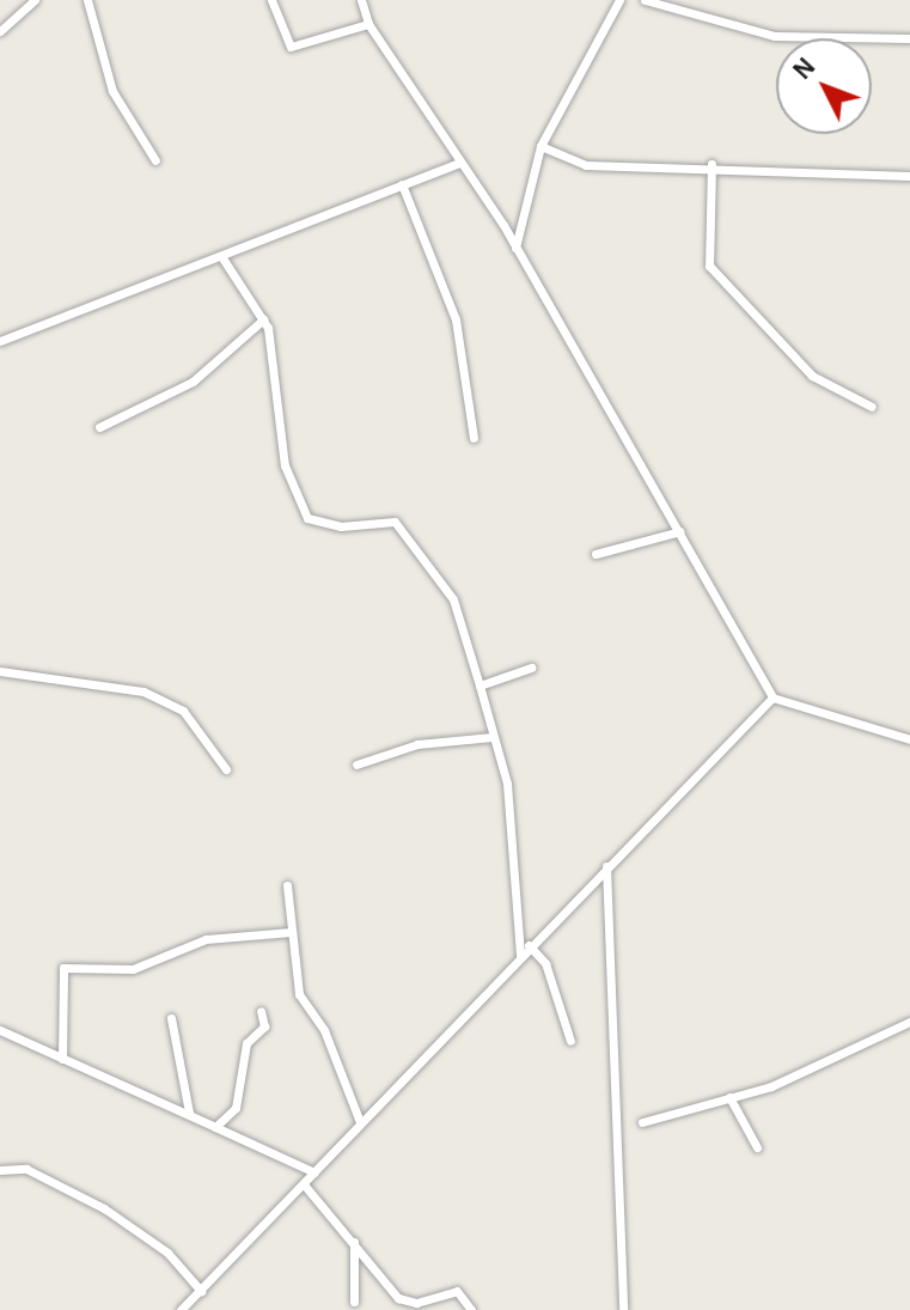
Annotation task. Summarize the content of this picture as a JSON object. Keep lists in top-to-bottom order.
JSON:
{
  "north": "top left"
}
